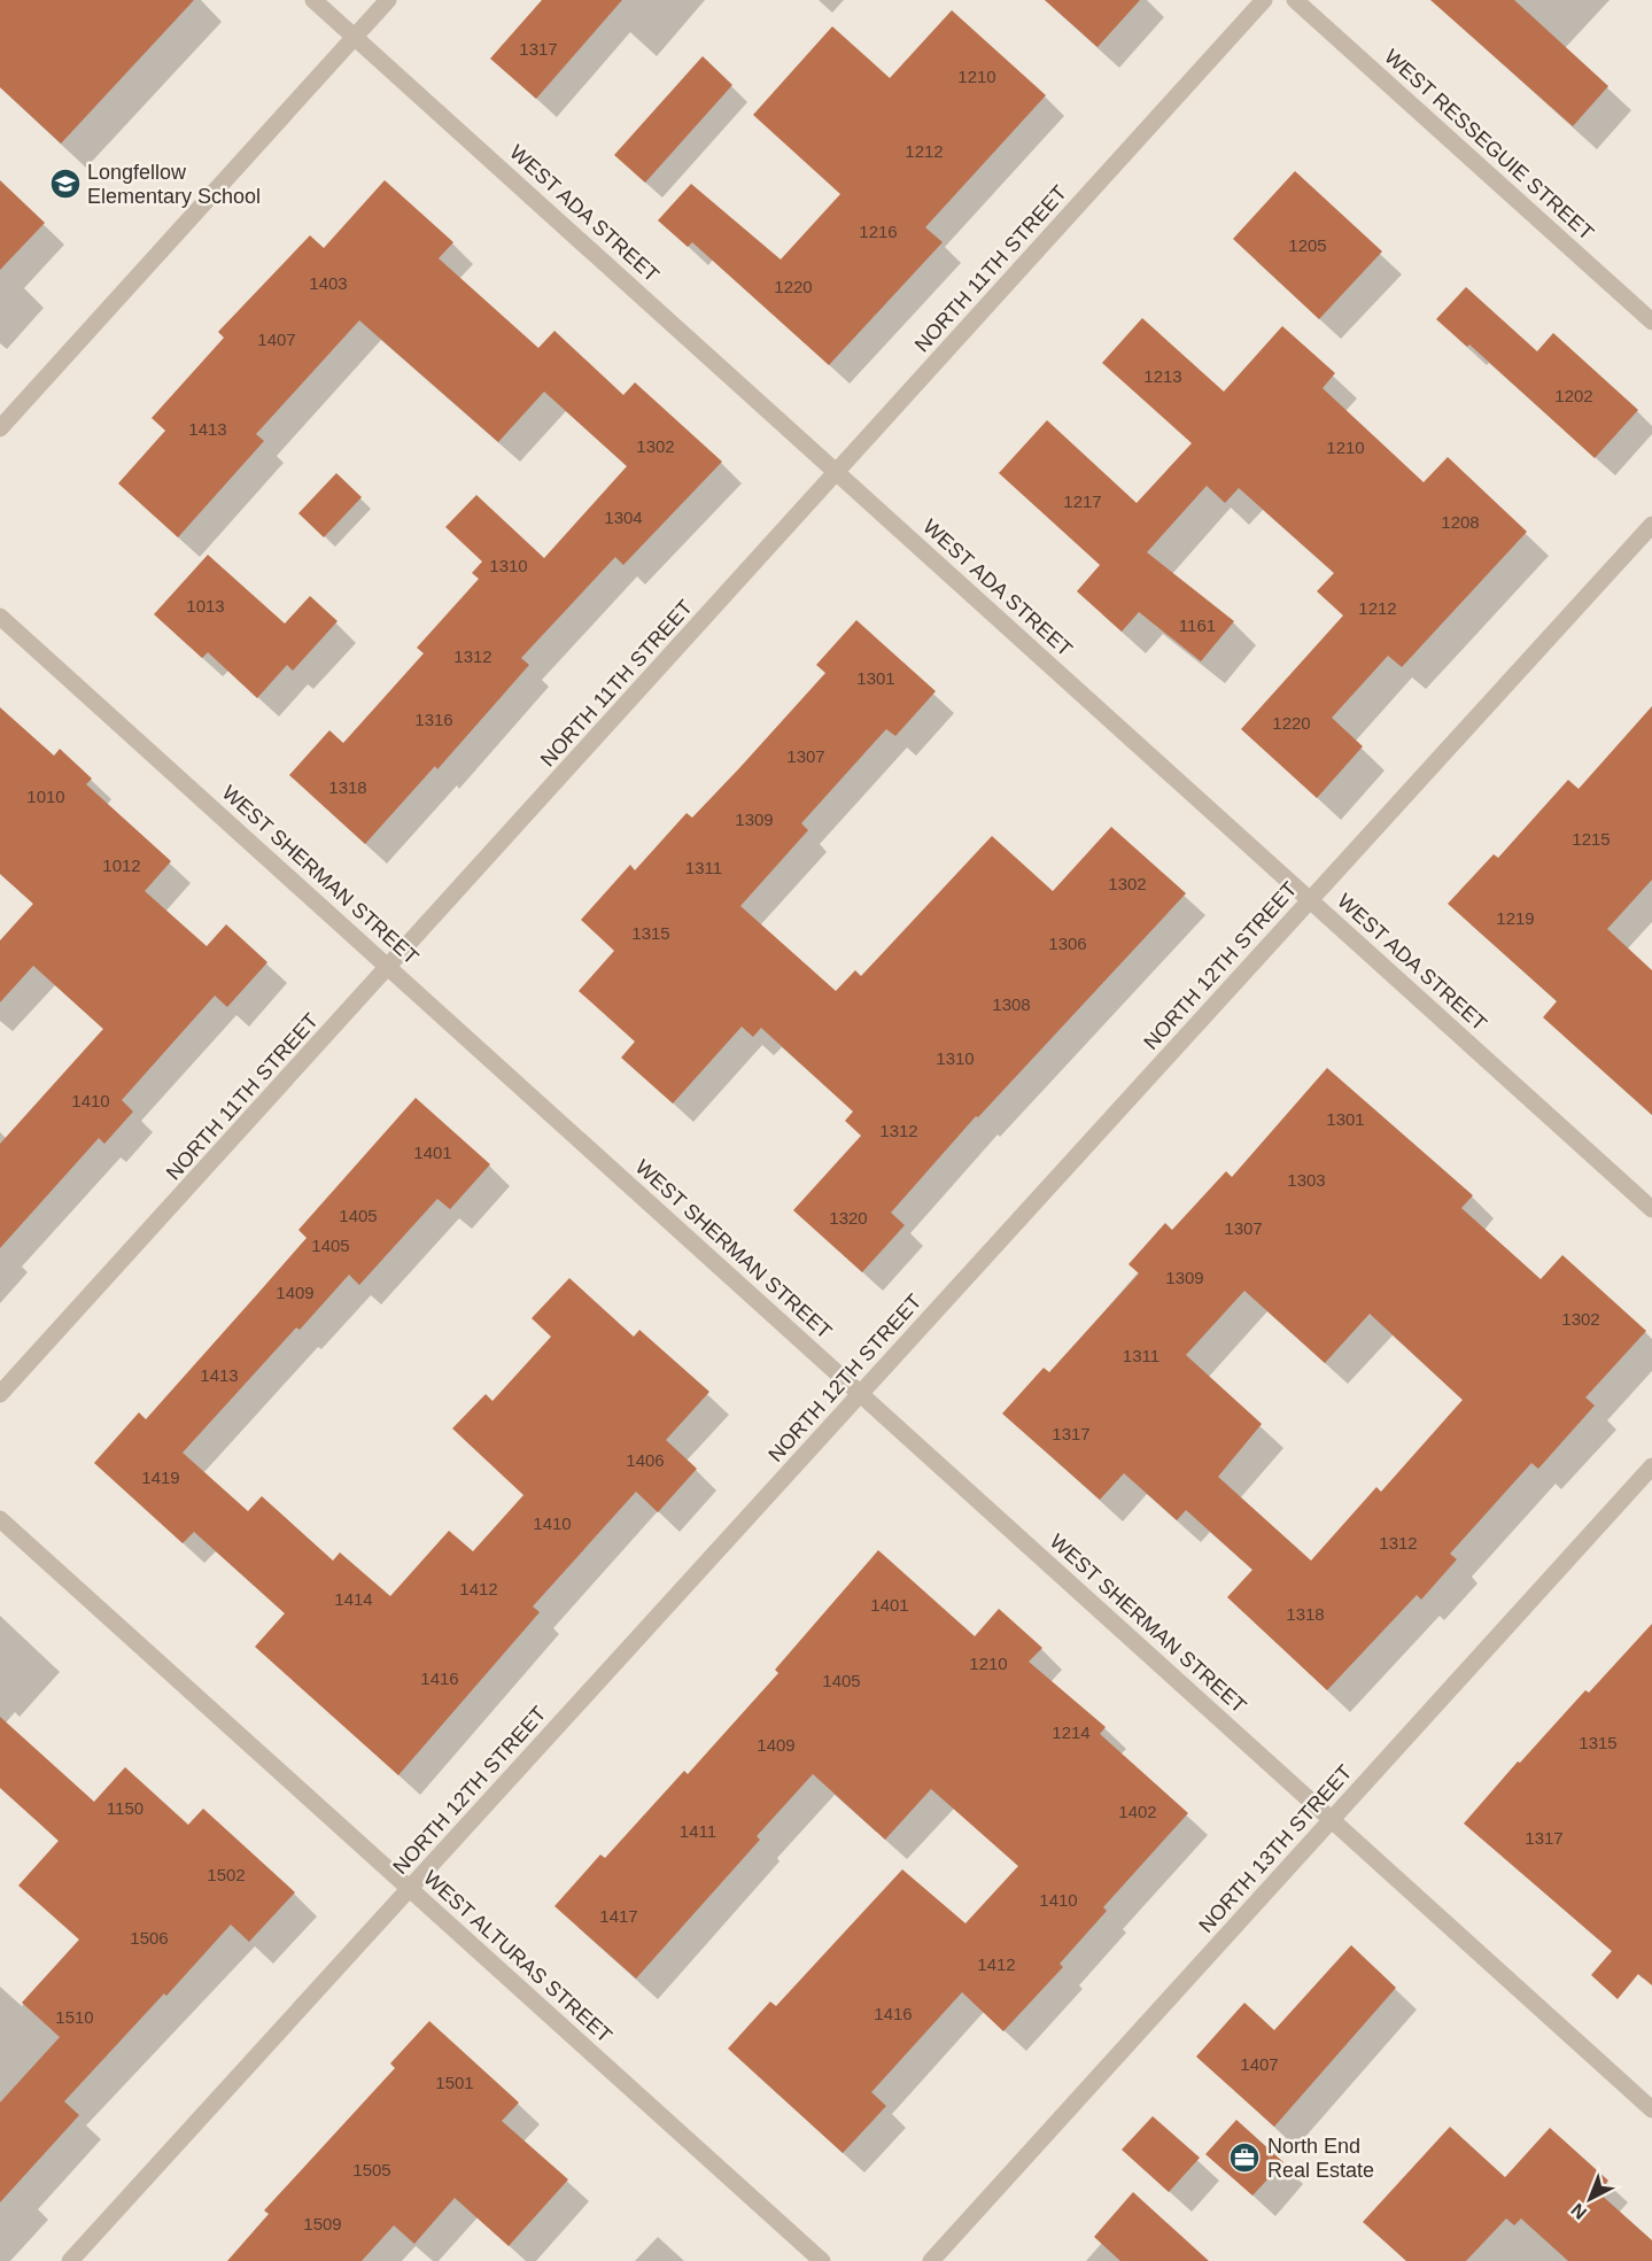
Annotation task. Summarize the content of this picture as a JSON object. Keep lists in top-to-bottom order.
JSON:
{
  "streets": {
    "street": [
      "WEST RESSEGUIE STREET",
      "WEST ADA STREET",
      "NORTH 11TH STREET",
      "WEST SHERMAN STREET",
      "NORTH 12TH STREET",
      "NORTH 13TH STREET",
      "WEST ALTURAS STREET"
    ]
  },
  "crossings": [
    ["WEST ADA STREET", "NORTH 11TH STREET"],
    ["WEST ADA STREET", "NORTH 12TH STREET"],
    ["NORTH 11TH STREET", "WEST SHERMAN STREET"],
    ["WEST SHERMAN STREET", "NORTH 12TH STREET"],
    ["WEST SHERMAN STREET", "NORTH 13TH STREET"],
    ["NORTH 12TH STREET", "WEST ALTURAS STREET"]
  ],
  "places": {
    "school or university": ["Longfellow Elementary School"],
    "office": ["North End Real Estate"]
  },
  "house_numbers": [
    "1317",
    "1210",
    "1212",
    "1216",
    "1205",
    "1403",
    "1220",
    "1407",
    "1213",
    "1202",
    "1413",
    "1302",
    "1210",
    "1217",
    "1304",
    "1208",
    "1310",
    "1013",
    "1212",
    "1161",
    "1312",
    "1301",
    "1316",
    "1220",
    "1307",
    "1318",
    "1010",
    "1309",
    "1215",
    "1012",
    "1311",
    "1302",
    "1219",
    "1315",
    "1306",
    "1308",
    "1310",
    "1410",
    "1301",
    "1312",
    "1401",
    "1303",
    "1405",
    "1320",
    "1307",
    "1405",
    "1309",
    "1409",
    "1302",
    "1311",
    "1413",
    "1317",
    "1406",
    "1419",
    "1410",
    "1312",
    "1412",
    "1414",
    "1401",
    "1318",
    "1210",
    "1416",
    "1405",
    "1214",
    "1315",
    "1409",
    "1150",
    "1402",
    "1411",
    "1317",
    "1502",
    "1410",
    "1417",
    "1506",
    "1412",
    "1416",
    "1510",
    "1407",
    "1501",
    "1505",
    "1509"
  ],
  "north": "bottom left"
}
